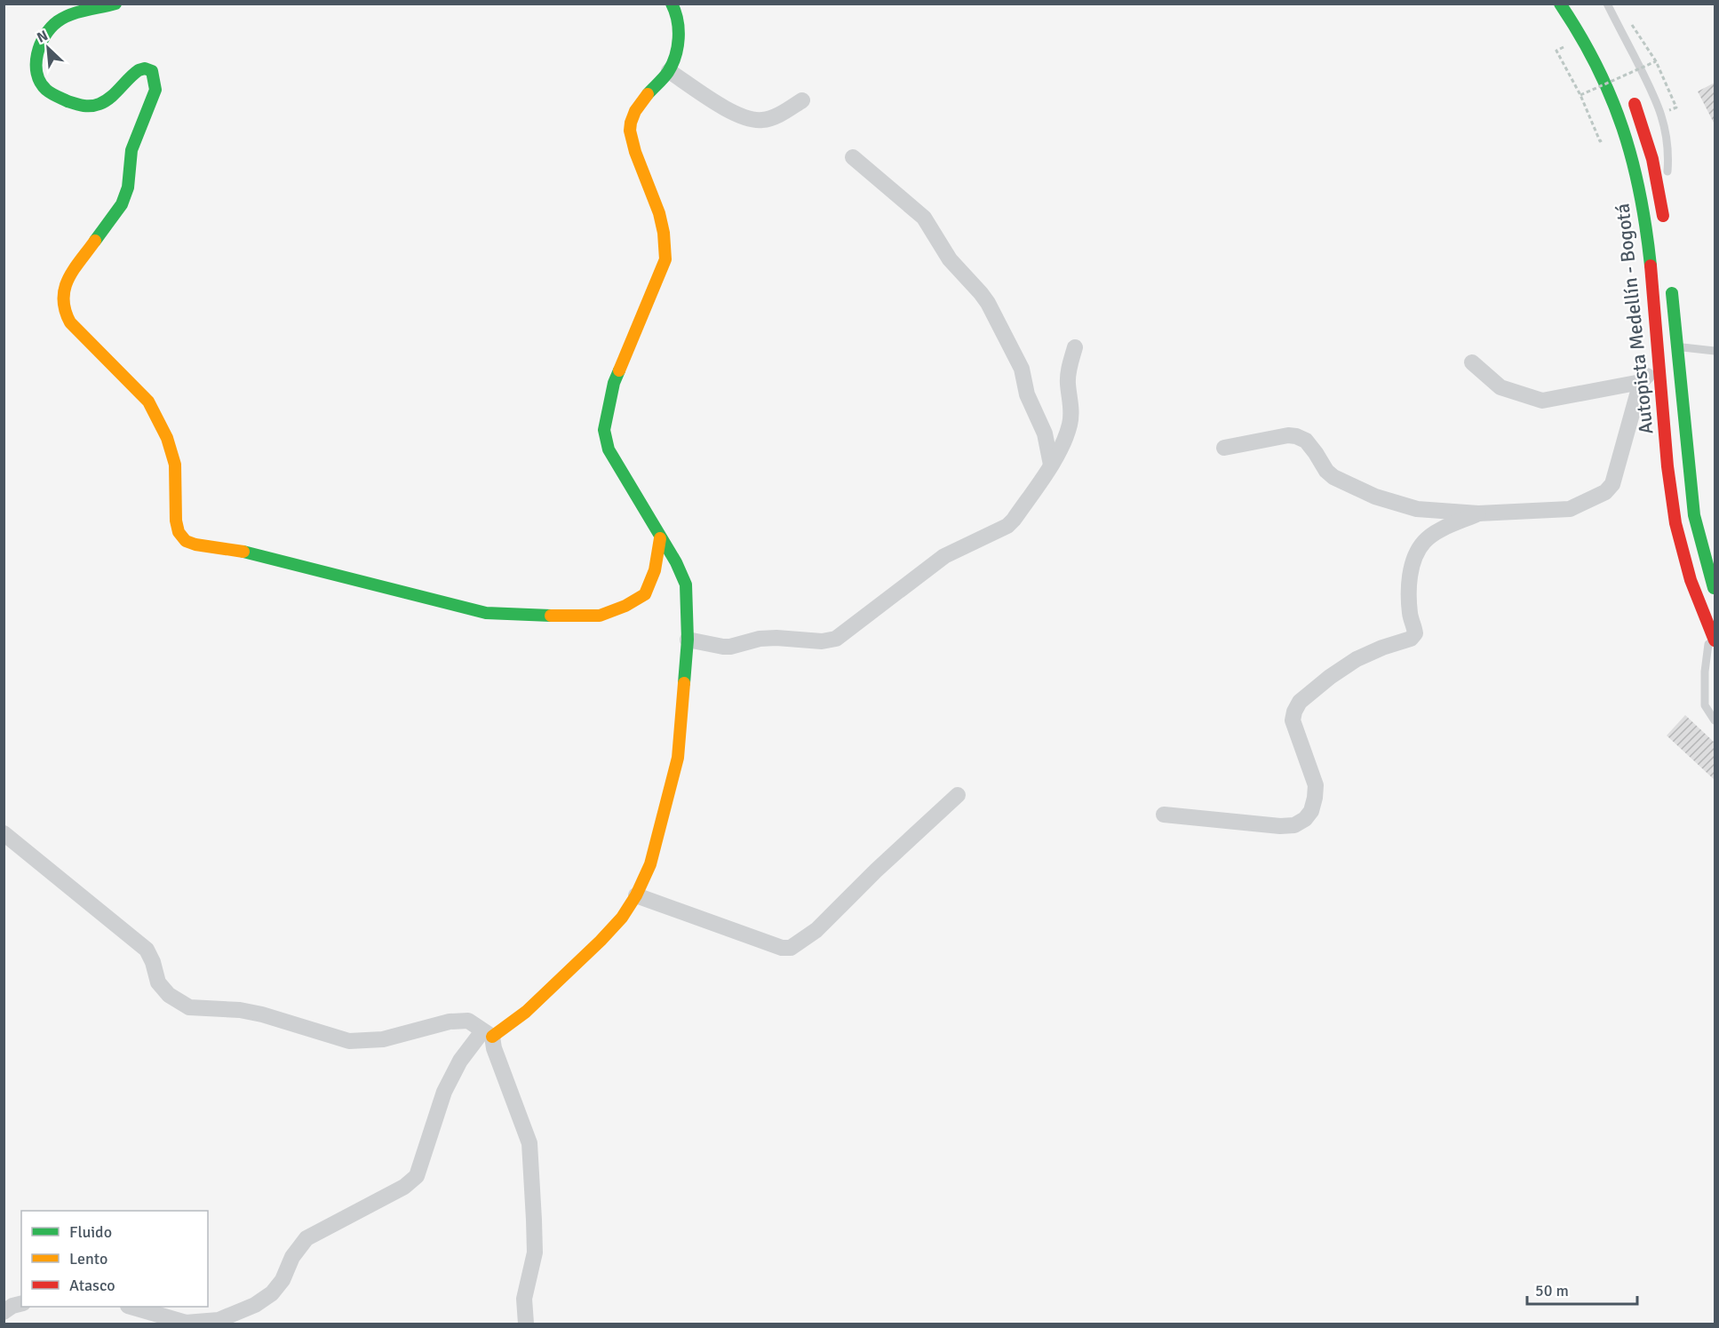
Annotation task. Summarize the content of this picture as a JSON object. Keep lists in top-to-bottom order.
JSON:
{
  "streets": {
    "main road": ["Autopista Medellín - Bogotá"]
  },
  "legend": ["Fluido", "Lento", "Atasco"],
  "scale_bar": "50 m",
  "north": "top left"
}
